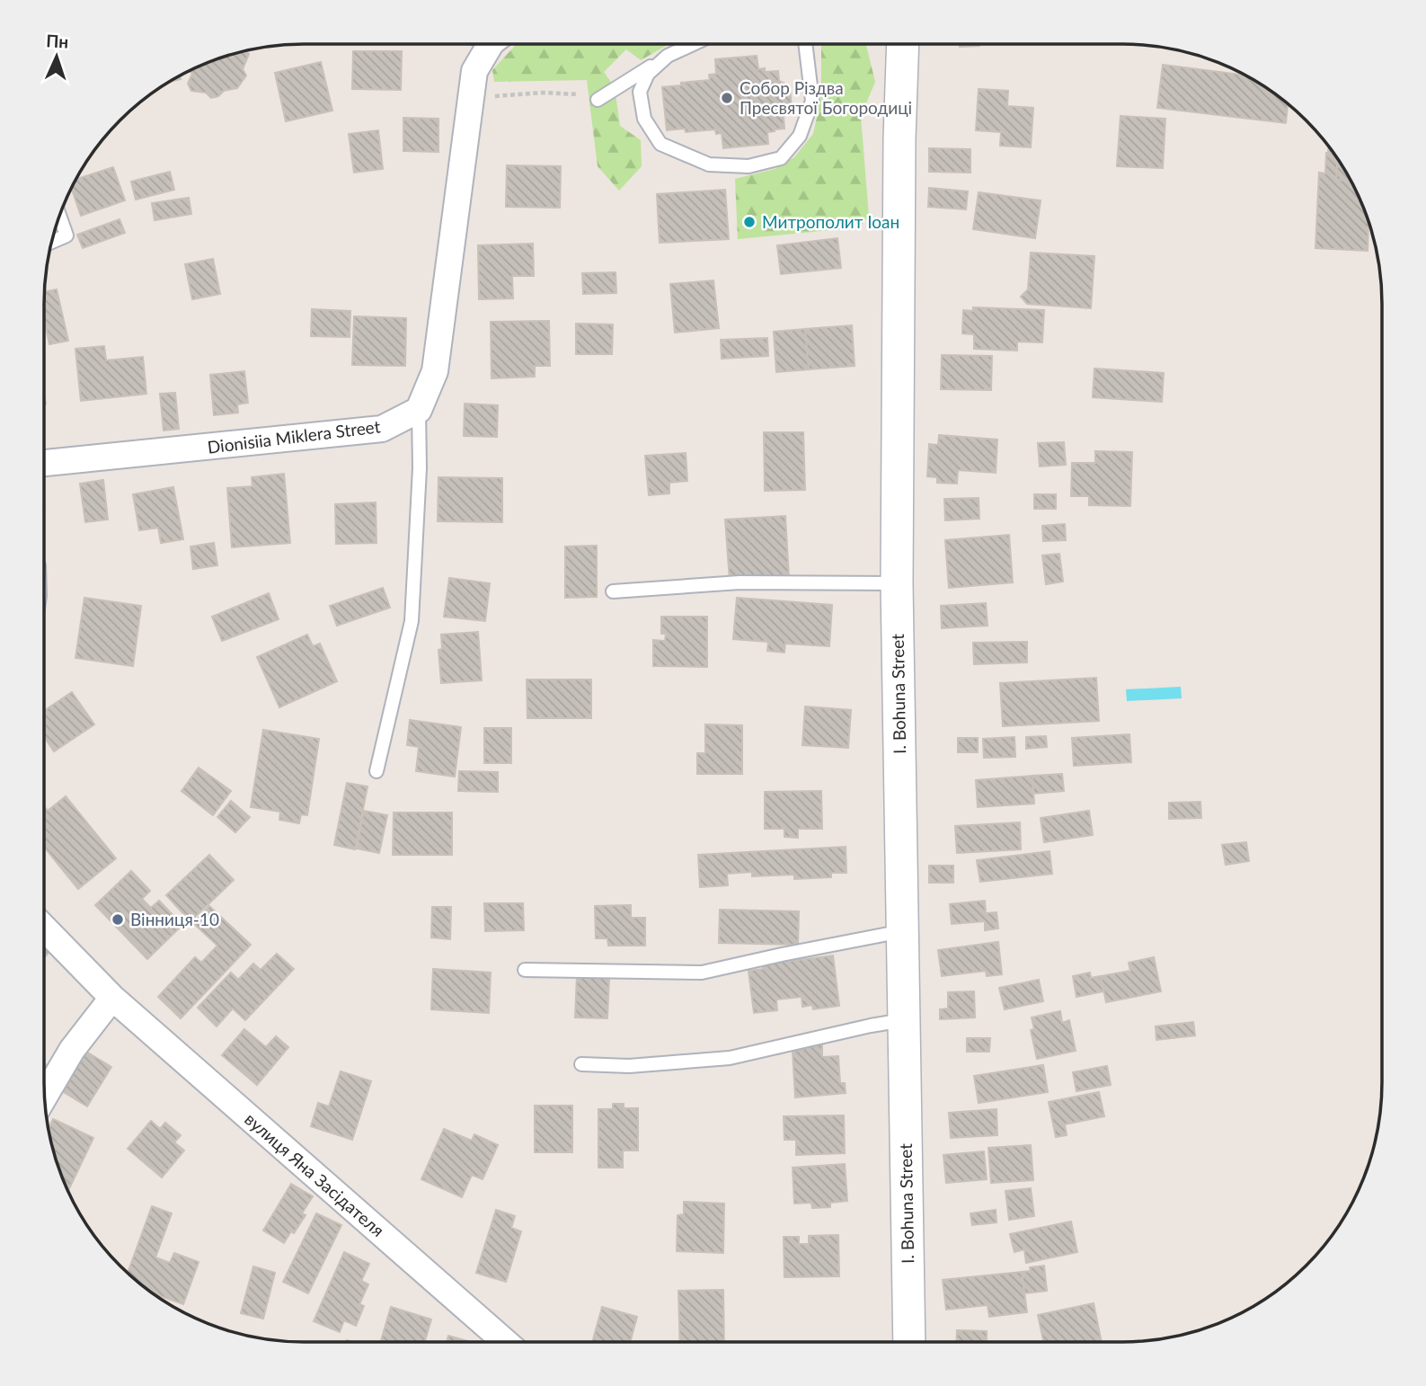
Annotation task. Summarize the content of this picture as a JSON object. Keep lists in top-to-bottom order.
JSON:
{
  "streets": {
    "street": ["Dionisiia Miklera Street", "I. Bohuna Street", "вулиця Яна Засідателя"]
  },
  "places": ["Собор Різдва Пресвятої Богородиці", "Митрополит Іоан", "Вінниця-10"],
  "north": "top"
}
